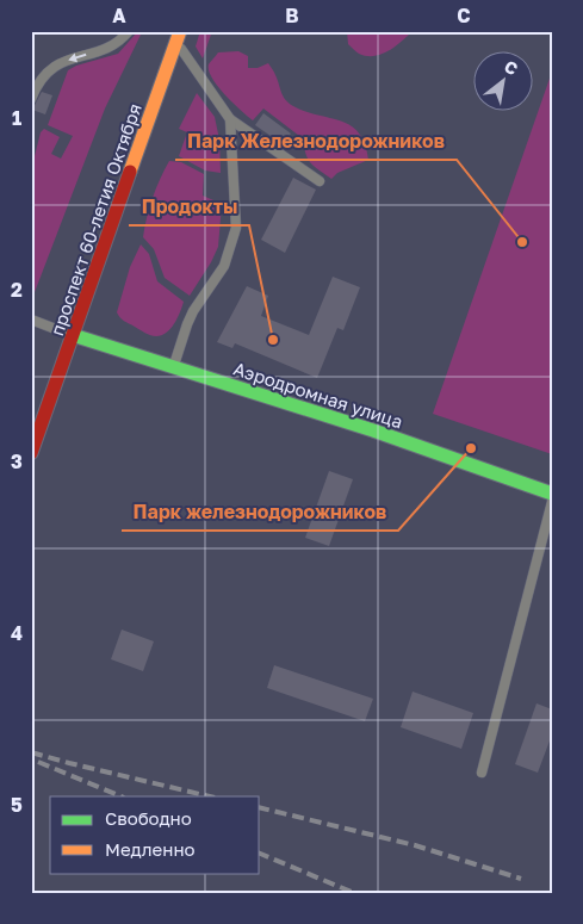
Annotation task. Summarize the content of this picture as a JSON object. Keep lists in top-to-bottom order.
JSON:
{
  "streets": {
    "main road": ["проспект 60-летия Октября", "Аэродромная улица"]
  },
  "crossings": [
    ["проспект 60-летия Октября", "Аэродромная улица"]
  ],
  "places": ["Парк Железнодорожников", "Продокты", "Парк железнодорожников"],
  "legend": ["Свободно", "Медленно"],
  "north": "top right",
  "grid": {
    "columns": ["A", "B", "C"],
    "rows": [
      "1",
      "2",
      "3",
      "4",
      "5"
    ]
  }
}
